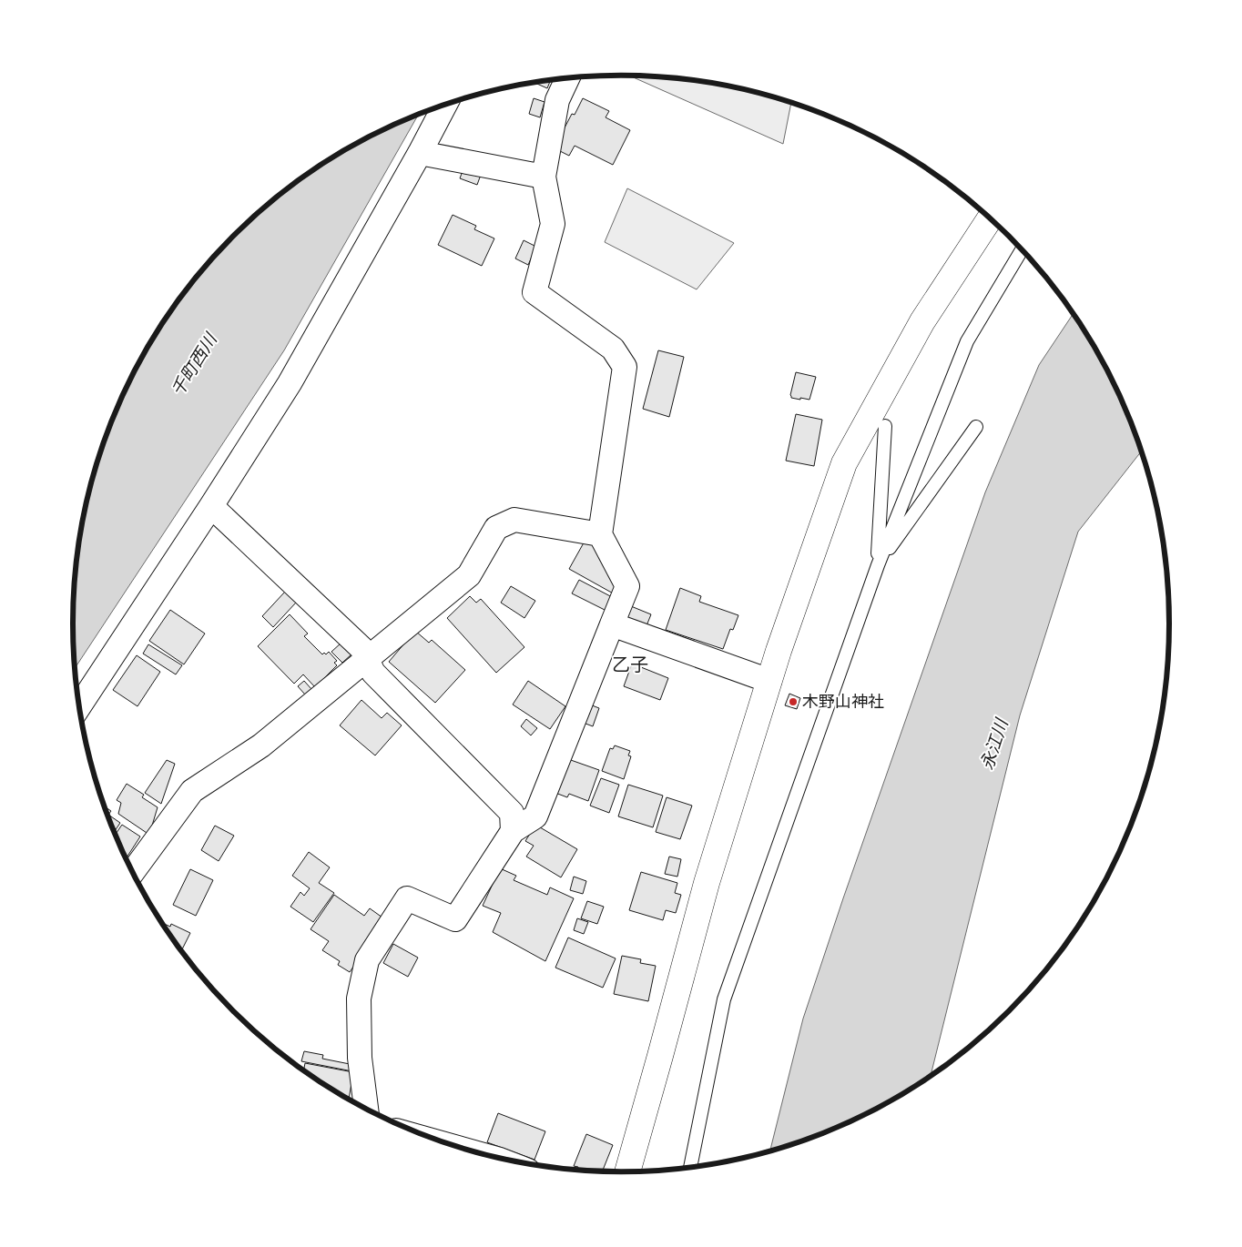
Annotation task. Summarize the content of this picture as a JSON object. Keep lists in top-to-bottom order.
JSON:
{
  "districts": ["乙子"],
  "water": ["千町西川", "永江川"],
  "places": ["木野山神社"]
}
